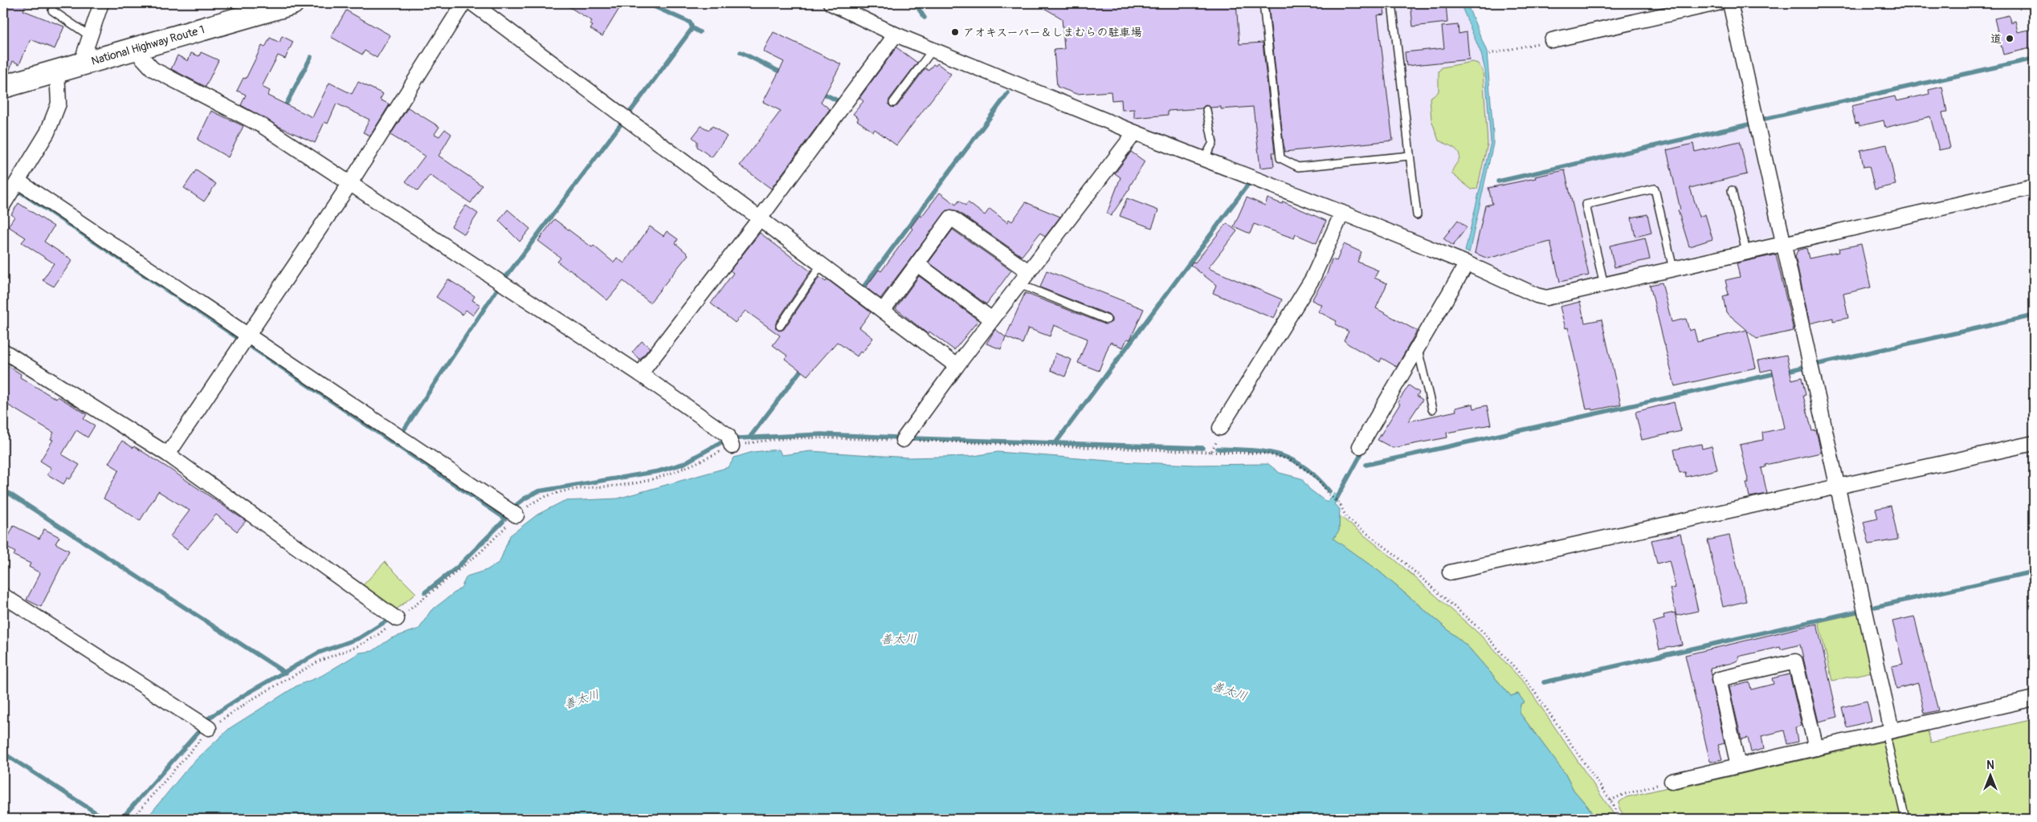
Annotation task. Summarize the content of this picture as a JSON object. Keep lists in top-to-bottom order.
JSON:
{
  "streets": {
    "highway": ["National Highway Route 1"]
  },
  "water": ["善太川"],
  "places": ["アオキスーパー＆しまむらの駐車場", "道"],
  "north": "top"
}
